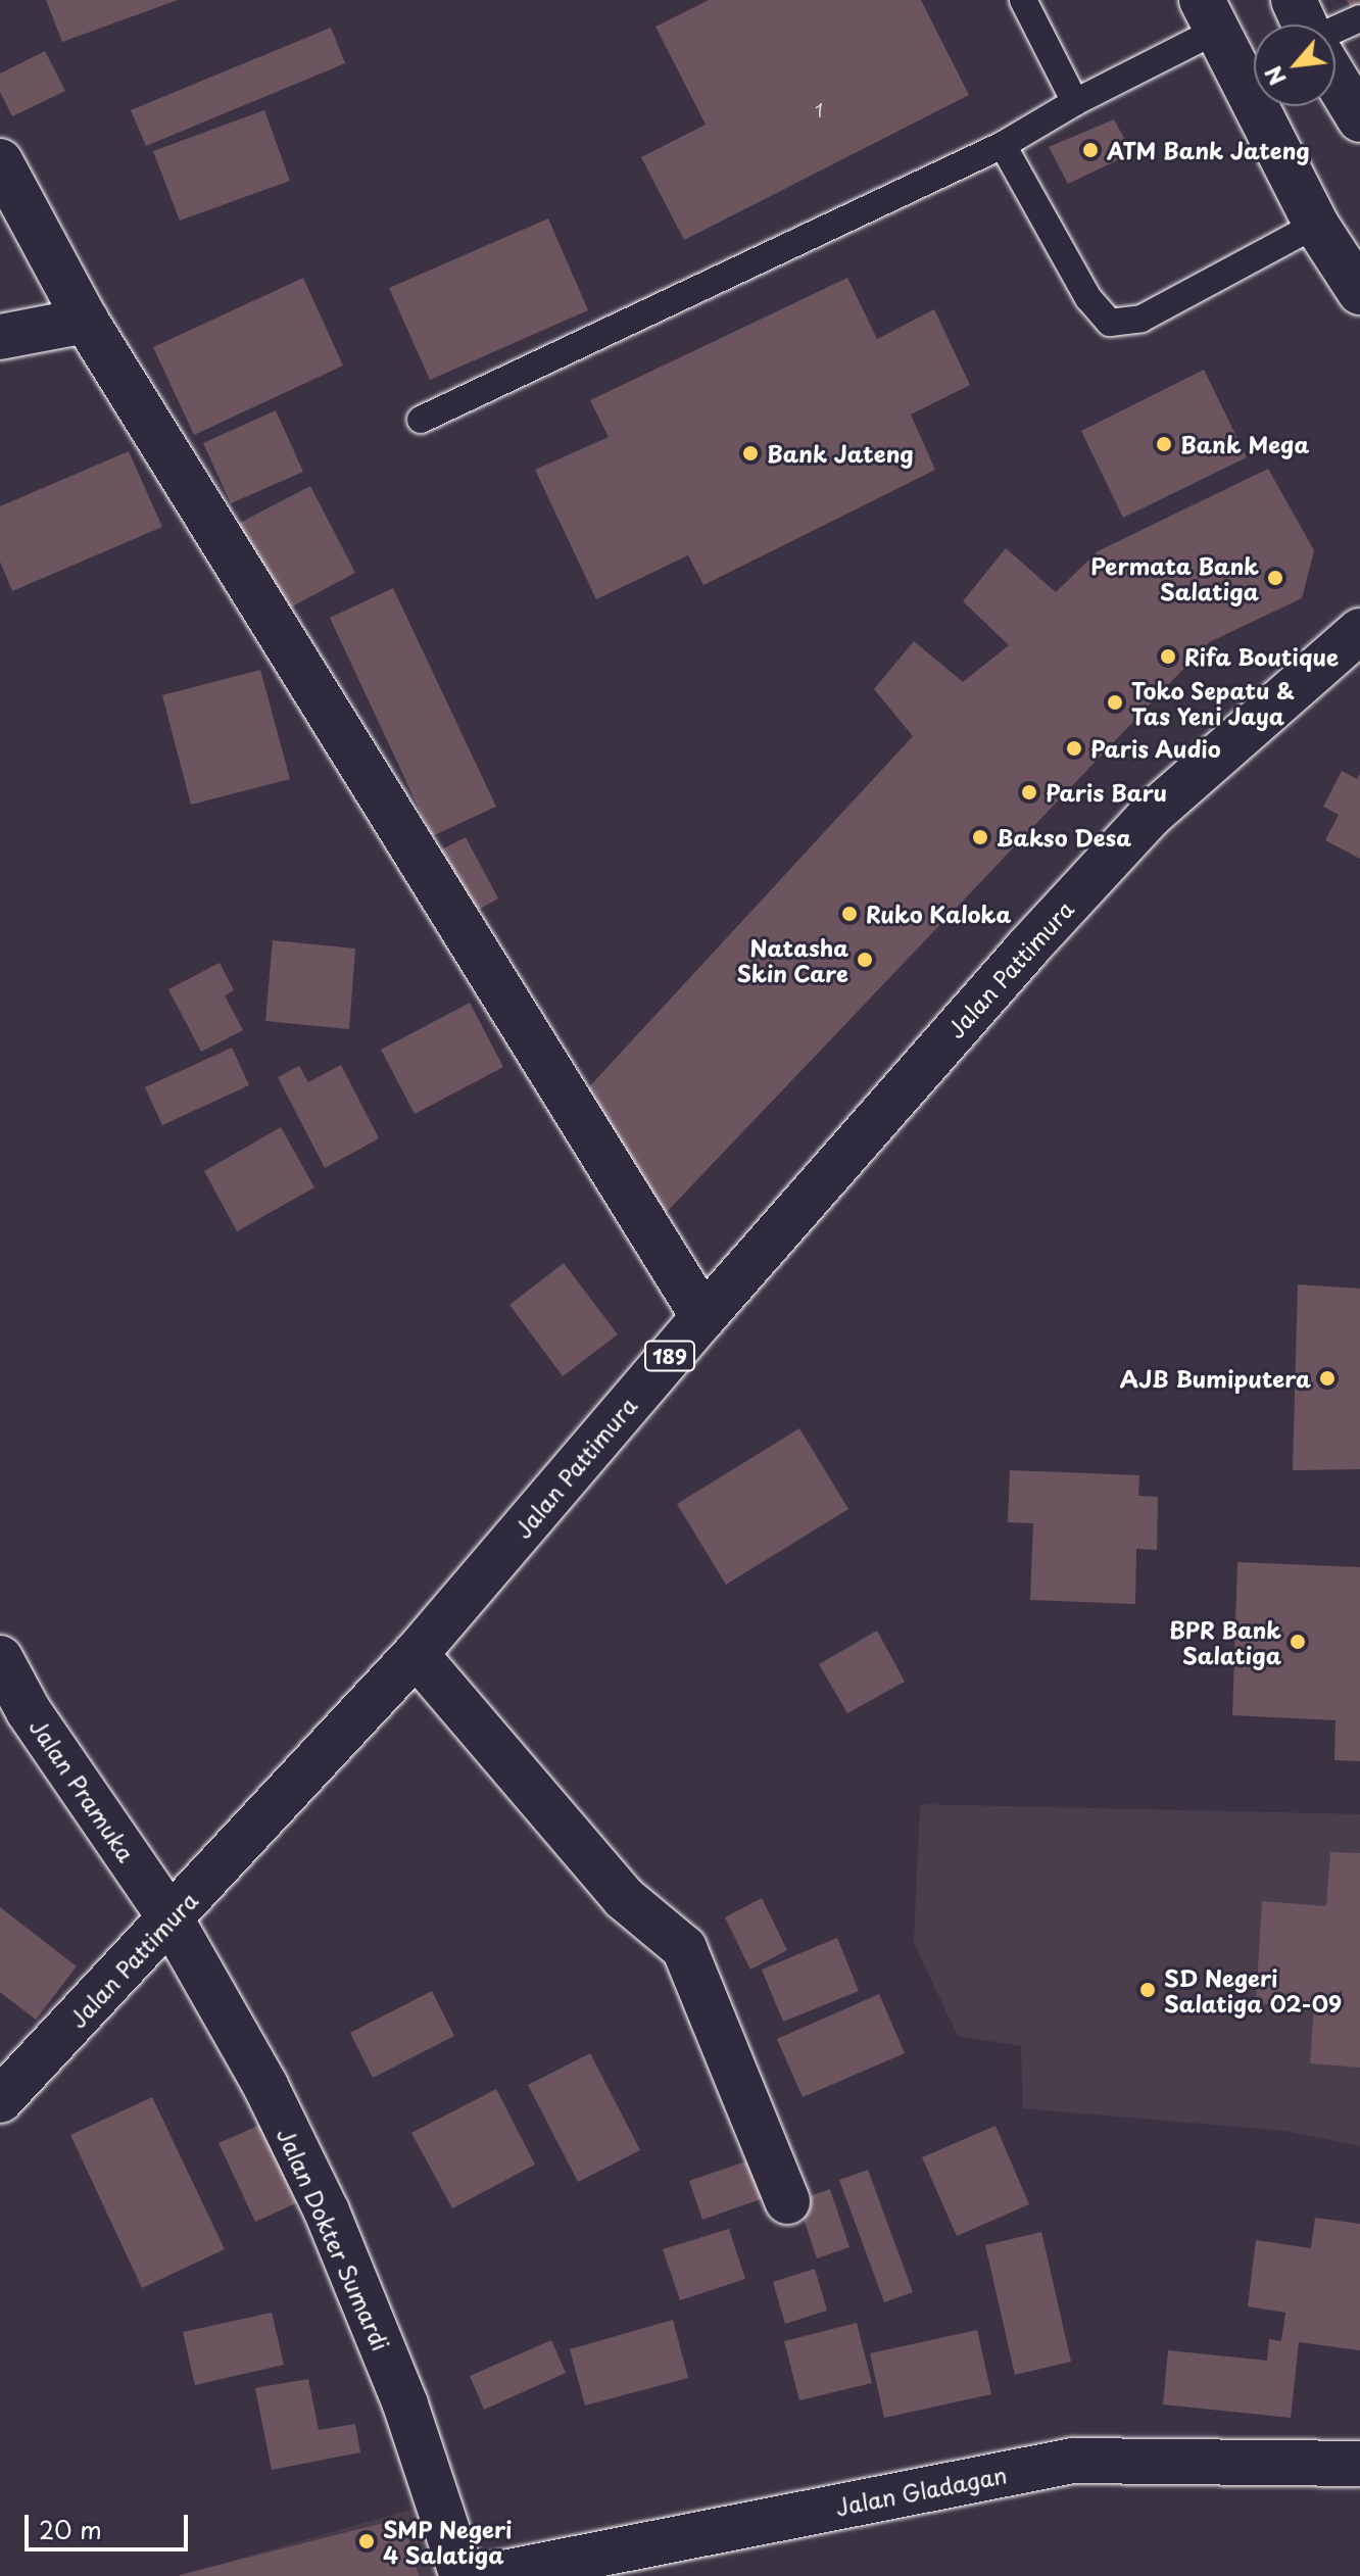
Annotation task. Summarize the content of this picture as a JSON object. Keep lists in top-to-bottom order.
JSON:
{
  "streets": {
    "street": [
      "Jalan Pattimura",
      "189",
      "Jalan Pramuka",
      "Jalan Dokter Sumardi",
      "Jalan Gladagan"
    ]
  },
  "crossings": [
    ["Jalan Pattimura", "Jalan Pramuka"],
    ["Jalan Pattimura", "Jalan Dokter Sumardi"],
    ["Jalan Pramuka", "Jalan Dokter Sumardi"]
  ],
  "places": [
    "ATM Bank Jateng",
    "Bank Mega",
    "Bank Jateng",
    "Permata Bank Salatiga",
    "Rifa Boutique",
    "Toko Sepatu & Tas Yeni Jaya",
    "Paris Audio",
    "Paris Baru",
    "Bakso Desa",
    "Ruko Kaloka",
    "Natasha Skin Care",
    "AJB Bumiputera",
    "BPR Bank Salatiga",
    "SD Negeri Salatiga 02-09",
    "SMP Negeri 4 Salatiga"
  ],
  "house_numbers": ["1"],
  "scale_bar": "20 m",
  "north": "bottom left"
}
